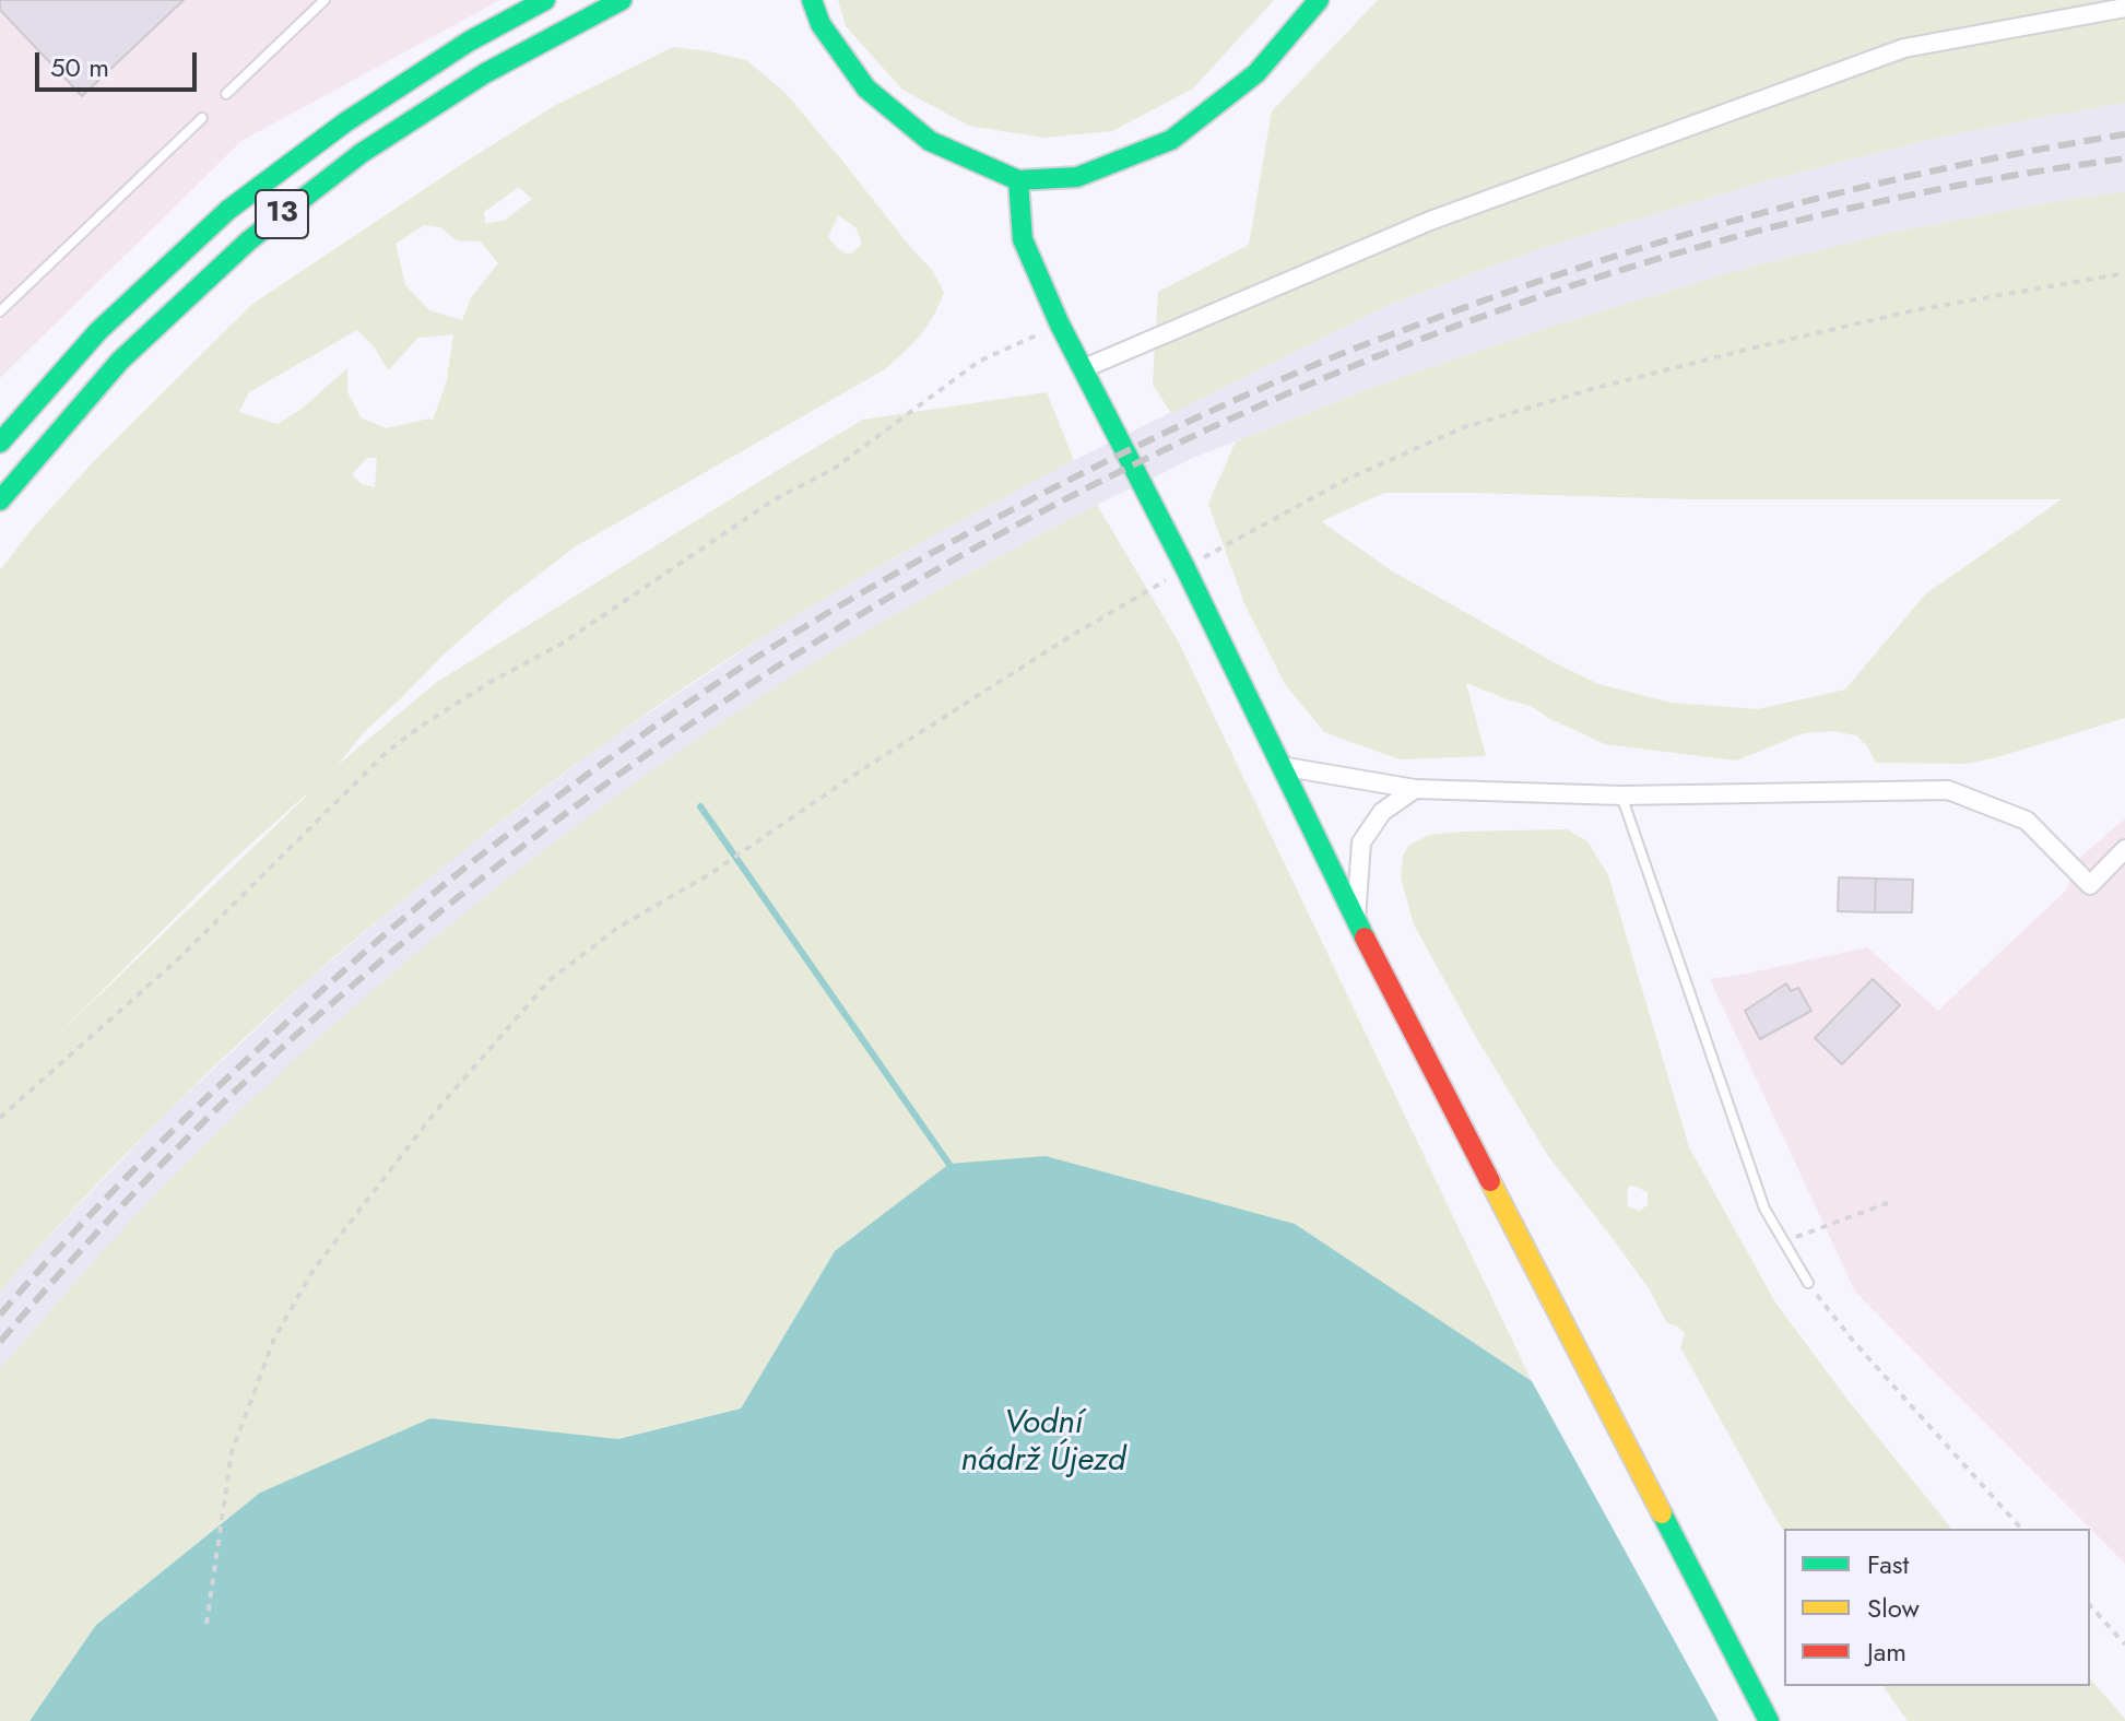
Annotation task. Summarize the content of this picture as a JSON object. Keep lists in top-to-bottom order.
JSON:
{
  "streets": {
    "main road": ["13"]
  },
  "water": ["Vodní nádrž Újezd"],
  "legend": ["Fast", "Slow", "Jam"],
  "scale_bar": "50 m"
}
